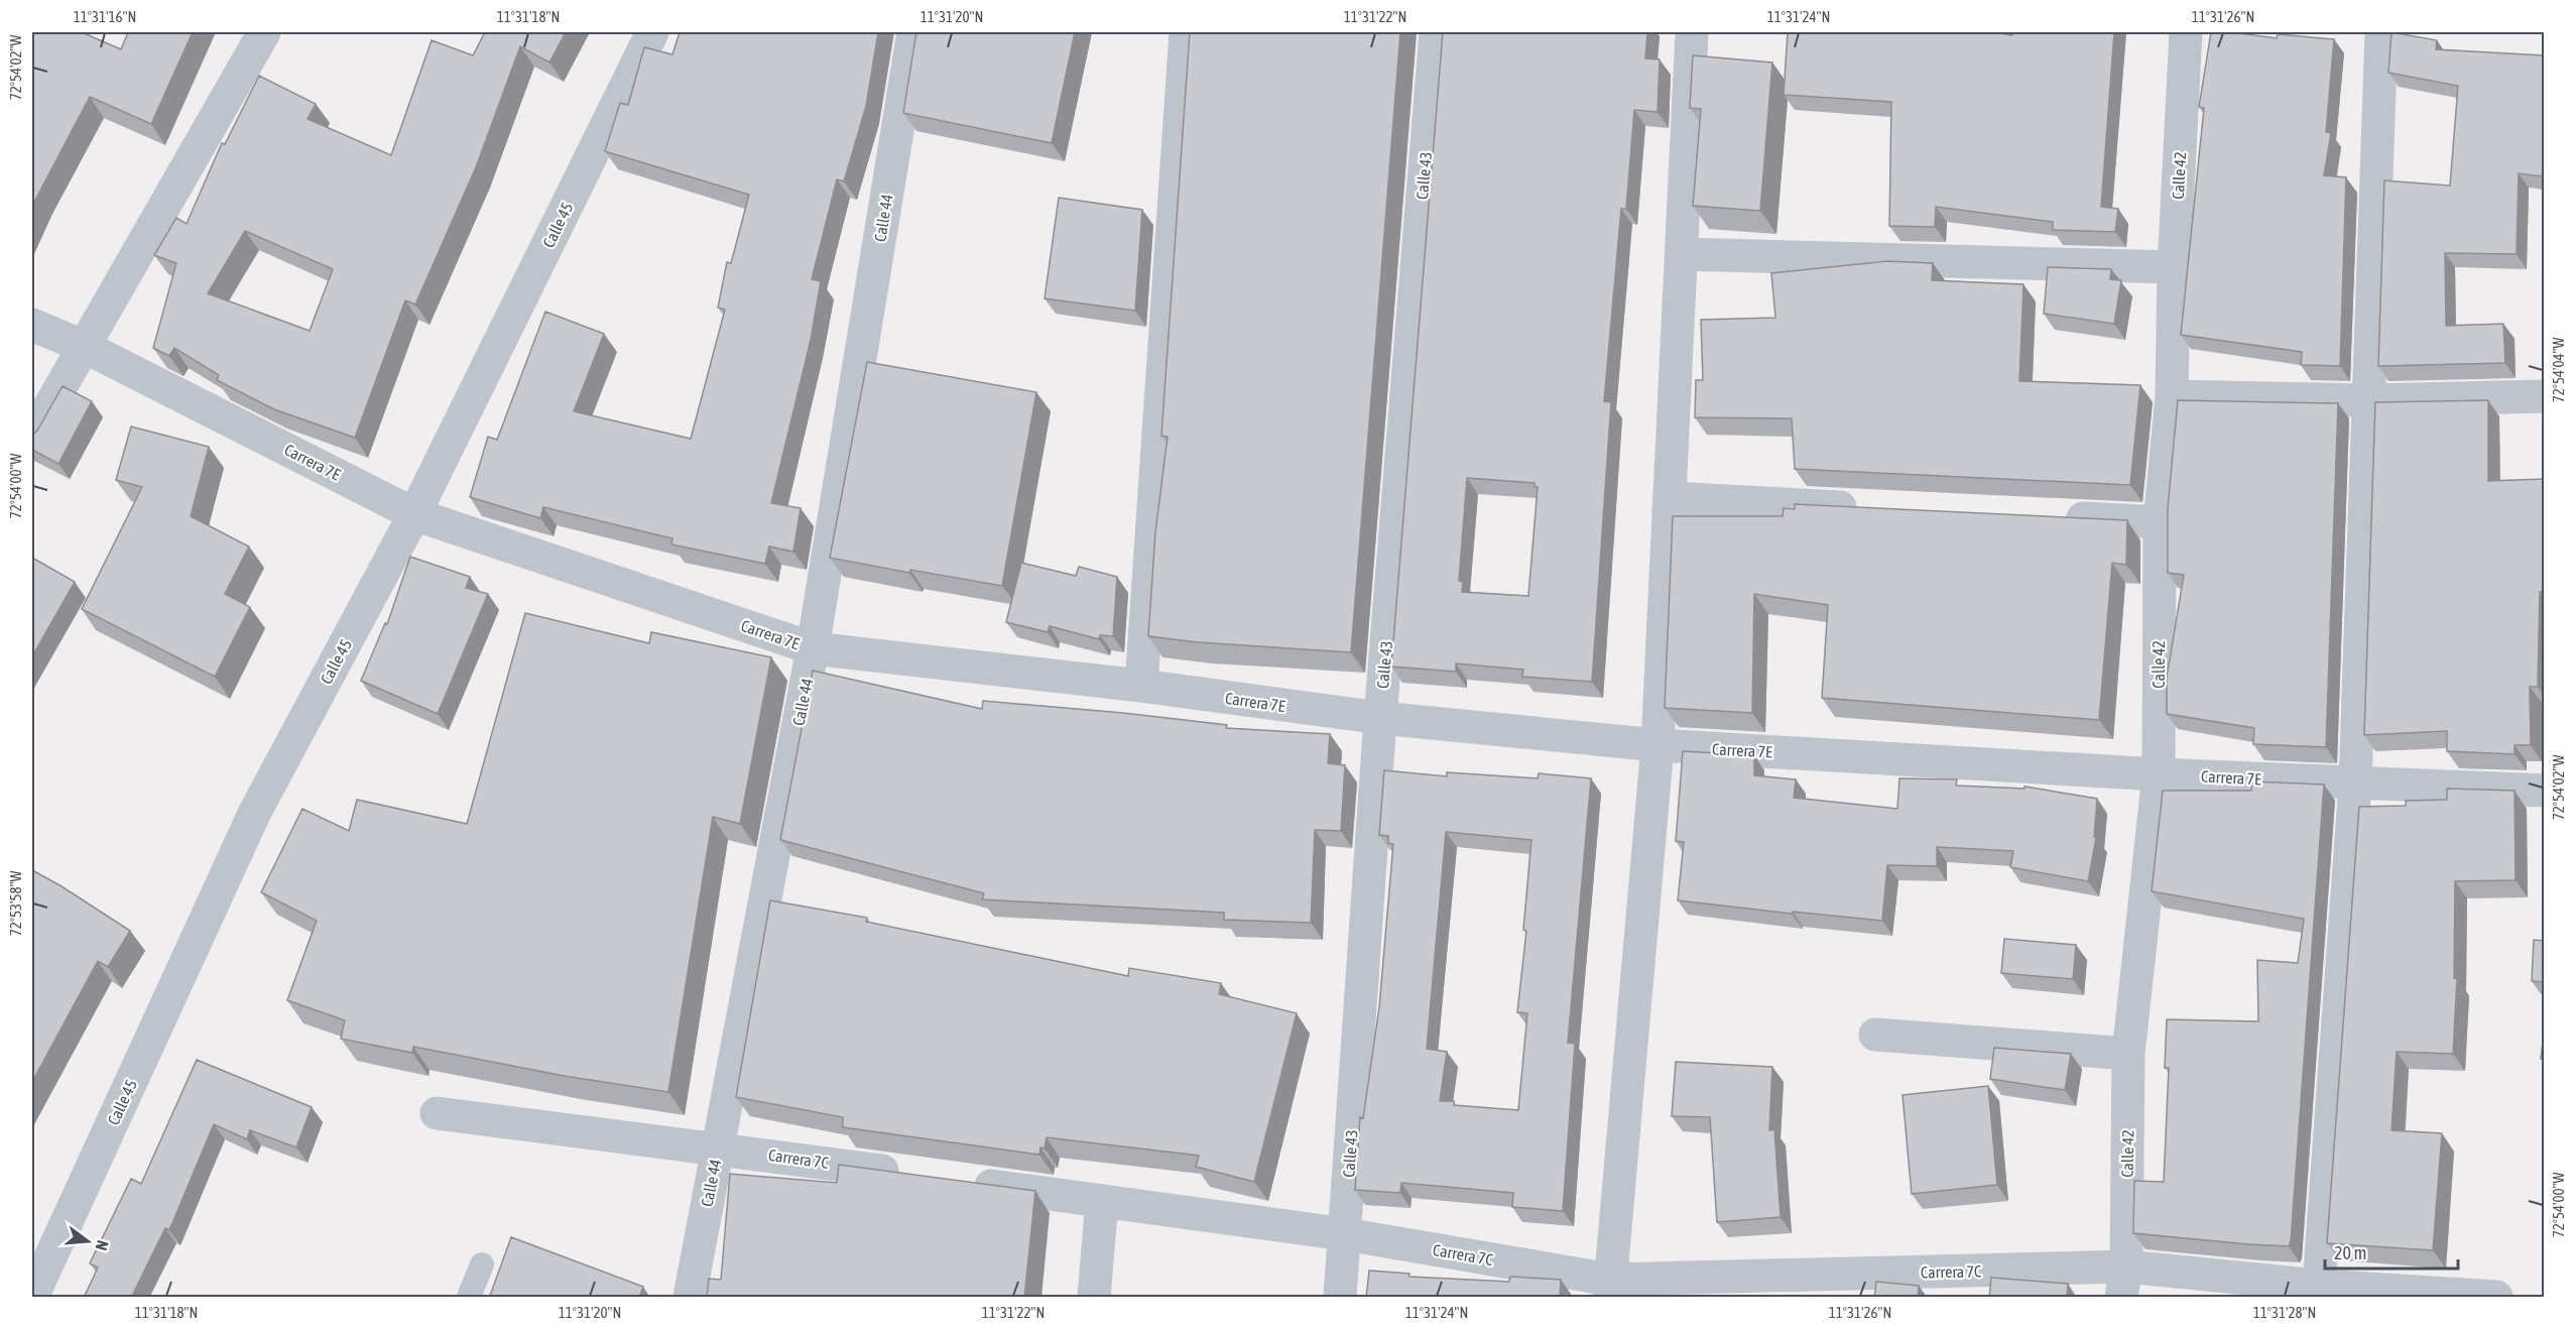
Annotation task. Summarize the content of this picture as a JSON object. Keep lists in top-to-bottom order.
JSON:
{
  "streets": {
    "street": [
      "Calle 43",
      "Calle 42",
      "Calle 44",
      "Calle 45",
      "Carrera 7E",
      "Carrera 7C"
    ]
  },
  "crossings": [
    ["Calle 43", "Carrera 7E"],
    ["Calle 43", "Carrera 7C"],
    ["Calle 42", "Carrera 7E"],
    ["Calle 42", "Carrera 7C"],
    ["Calle 44", "Carrera 7E"],
    ["Calle 44", "Carrera 7C"],
    ["Calle 45", "Carrera 7E"]
  ],
  "scale_bar": "20 m",
  "north": "right",
  "coordinates": [
    "11°31'16\"N",
    "11°31'18\"N",
    "11°31'20\"N",
    "11°31'22\"N",
    "11°31'24\"N",
    "11°31'26\"N",
    "72°54'02\"W",
    "72°54'04\"W",
    "72°54'00\"W",
    "72°53'58\"W",
    "11°31'28\"N"
  ]
}
